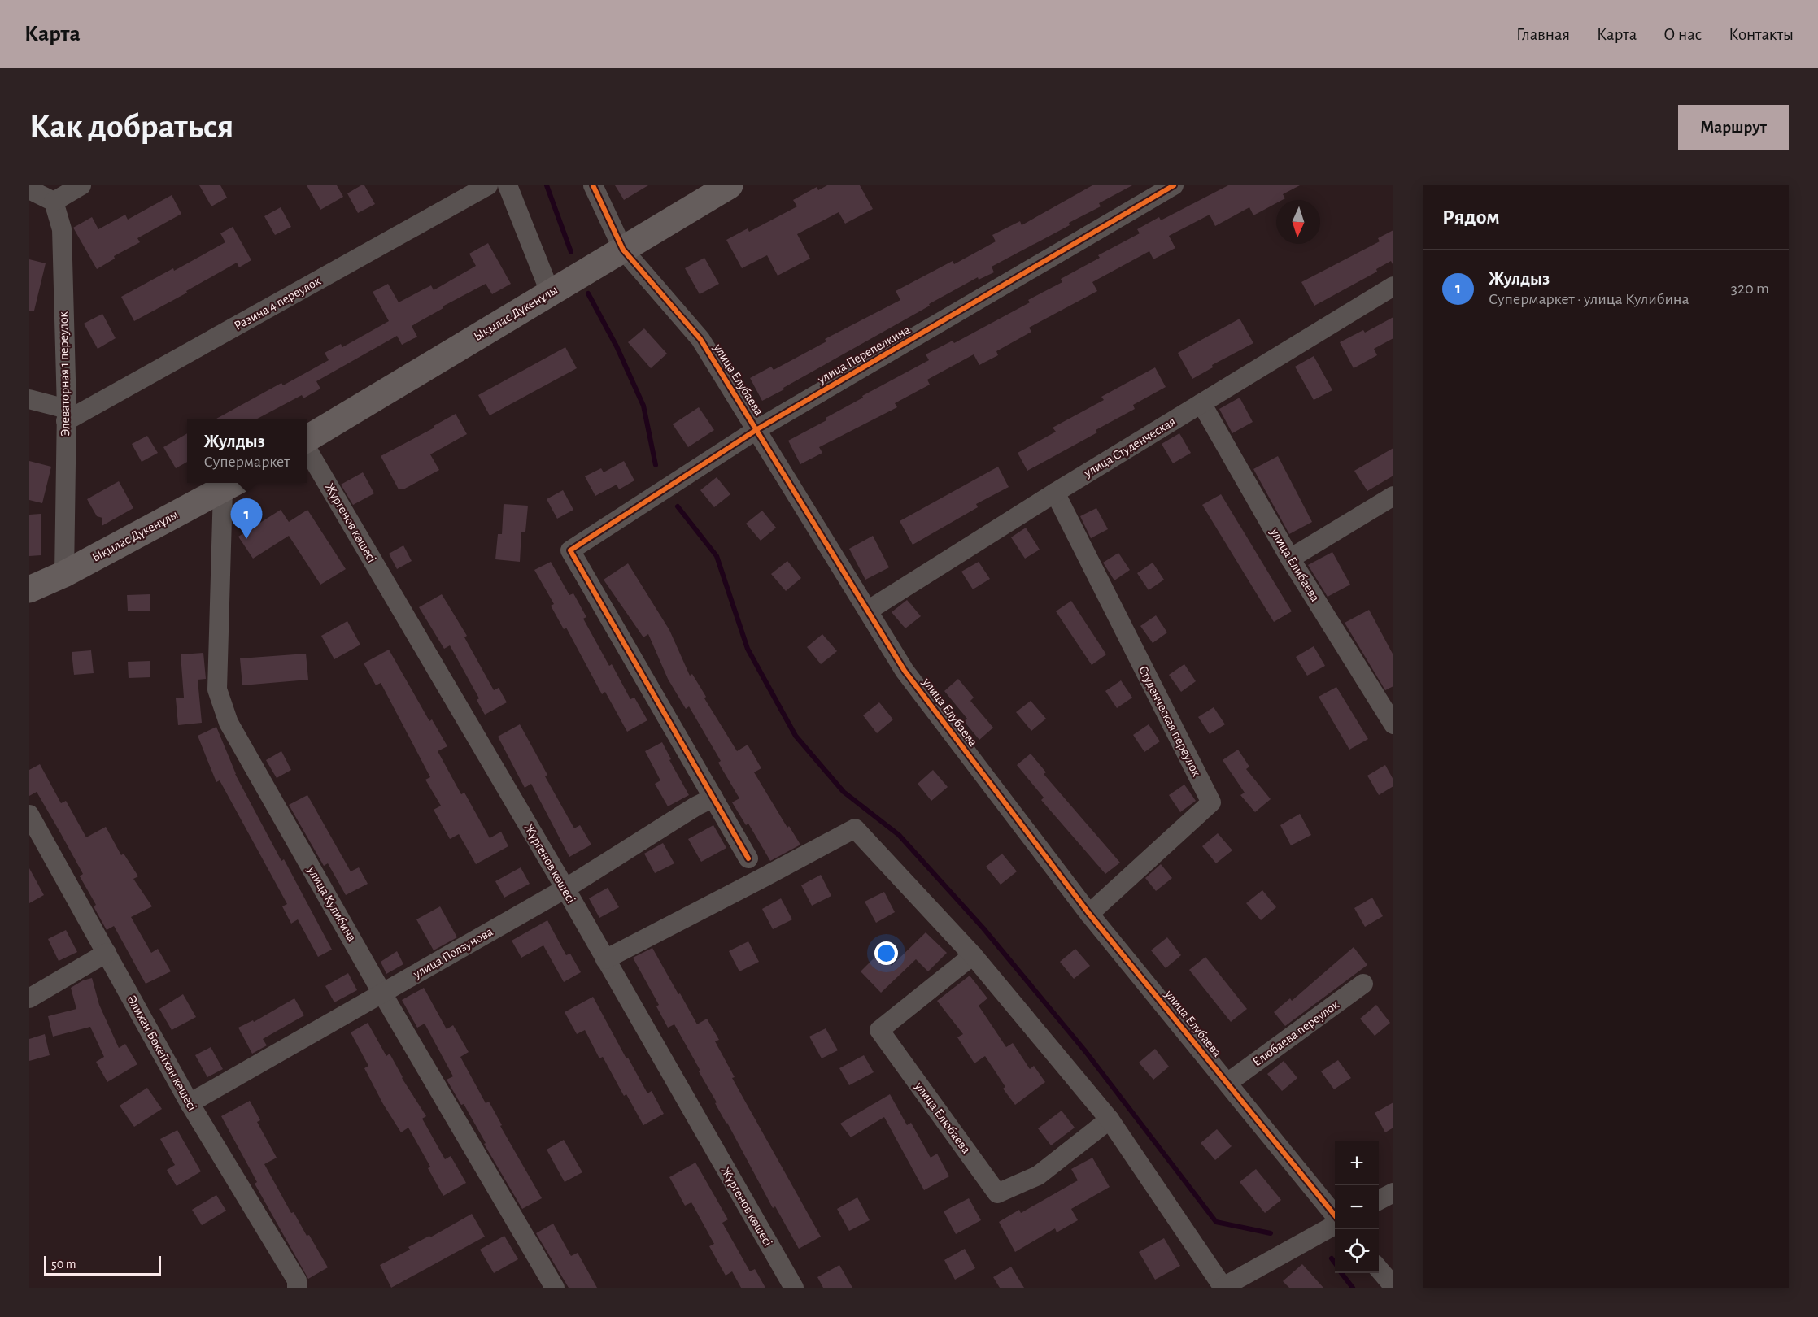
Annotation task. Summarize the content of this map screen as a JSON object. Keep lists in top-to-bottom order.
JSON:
{
  "streets": {
    "street": [
      "Разина 4 переулок",
      "Ықылас Дүкенұлы",
      "улица Перепелкина",
      "Элеваторная 1 переулок",
      "улица Елубаева",
      "улица Студенческая",
      "Жүргенов көшесі",
      "улица Елибаева",
      "Студенческая переулок",
      "улица Кулибина",
      "улица Ползунова",
      "Елюбаева переулок",
      "Әлихан Бөкейхан көшесі",
      "улица Елюбаева"
    ]
  },
  "crossings": [
    ["Разина 4 переулок", "Элеваторная 1 переулок"],
    ["Ықылас Дүкенұлы", "Элеваторная 1 переулок"],
    ["Ықылас Дүкенұлы", "улица Елубаева"],
    ["Ықылас Дүкенұлы", "улица Кулибина"],
    ["улица Перепелкина", "улица Елубаева"],
    ["улица Перепелкина", "улица Ползунова"],
    ["улица Елубаева", "улица Студенческая"],
    ["улица Елубаева", "Студенческая переулок"],
    ["улица Елубаева", "Елюбаева переулок"],
    ["улица Студенческая", "улица Елибаева"],
    ["улица Студенческая", "Студенческая переулок"],
    ["Жүргенов көшесі", "улица Ползунова"],
    ["улица Кулибина", "улица Ползунова"],
    ["улица Ползунова", "Әлихан Бөкейхан көшесі"]
  ],
  "scale_bar": "50 m",
  "north": "bottom",
  "page": {
    "header": "Карта",
    "nav": [
      "Главная",
      "Карта",
      "О нас",
      "Контакты"
    ],
    "buttons": "Маршрут",
    "title": "Как добраться",
    "heading": "Рядом",
    "list": [
      {
        "mark": "1",
        "name": "Жулдыз",
        "note": "Супермаркет · улица Кулибина",
        "value": "320 m"
      }
    ],
    "popup": ["Жулдыз", "Супермаркет"],
    "pins": "1",
    "map_buttons": ["+", "−"],
    "scale": "50 m"
  }
}
